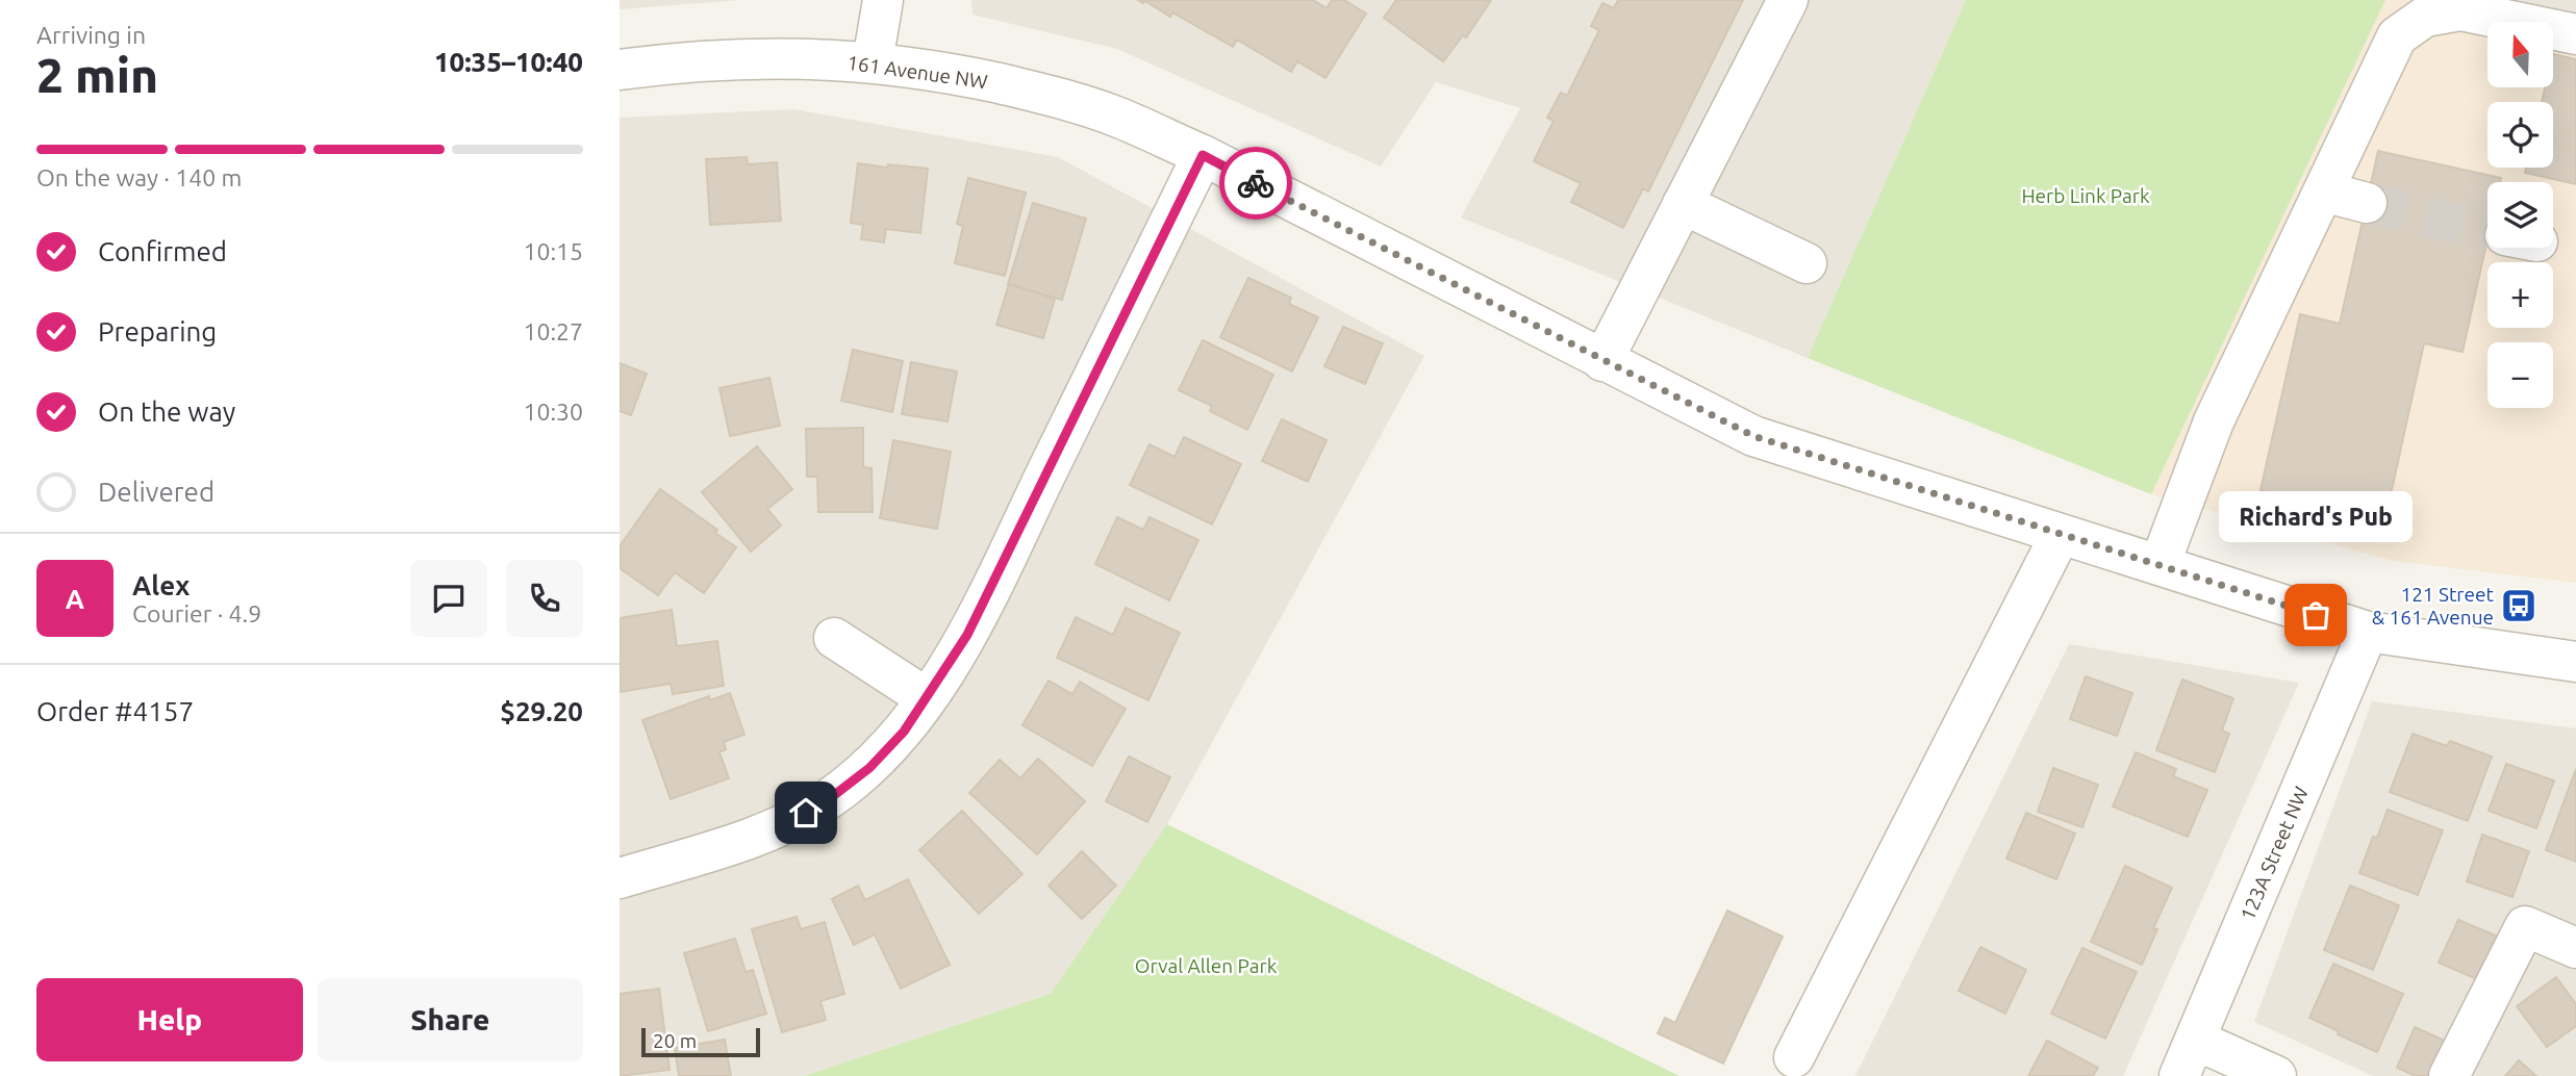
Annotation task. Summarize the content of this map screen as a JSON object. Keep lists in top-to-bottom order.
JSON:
{
  "streets": {
    "street": ["161 Avenue NW", "123A Street NW"]
  },
  "crossings": [
    ["161 Avenue NW", "123A Street NW"]
  ],
  "parks": ["Herb Link Park", "Orval Allen Park"],
  "places": {
    "bus stop": ["121 Street & 161 Avenue"],
    "other": ["Richard's Pub"]
  },
  "scale_bar": "20 m",
  "north": "top",
  "page": {
    "heading": ["2 min", "Arriving in", "10:35–10:40"],
    "panel": [
      "Alex",
      "Courier · 4.9",
      "Order #4157",
      "$29.20"
    ],
    "map_buttons": ["+", "−"],
    "bar": "On the way · 140 m",
    "list": [
      ["Confirmed", "10:15"],
      ["Preparing", "10:27"],
      ["On the way", "10:30"],
      "Delivered"
    ],
    "bubble": "Richard's Pub",
    "round": "A",
    "buttons": ["Help", "Share"],
    "scale": "20 m"
  }
}
